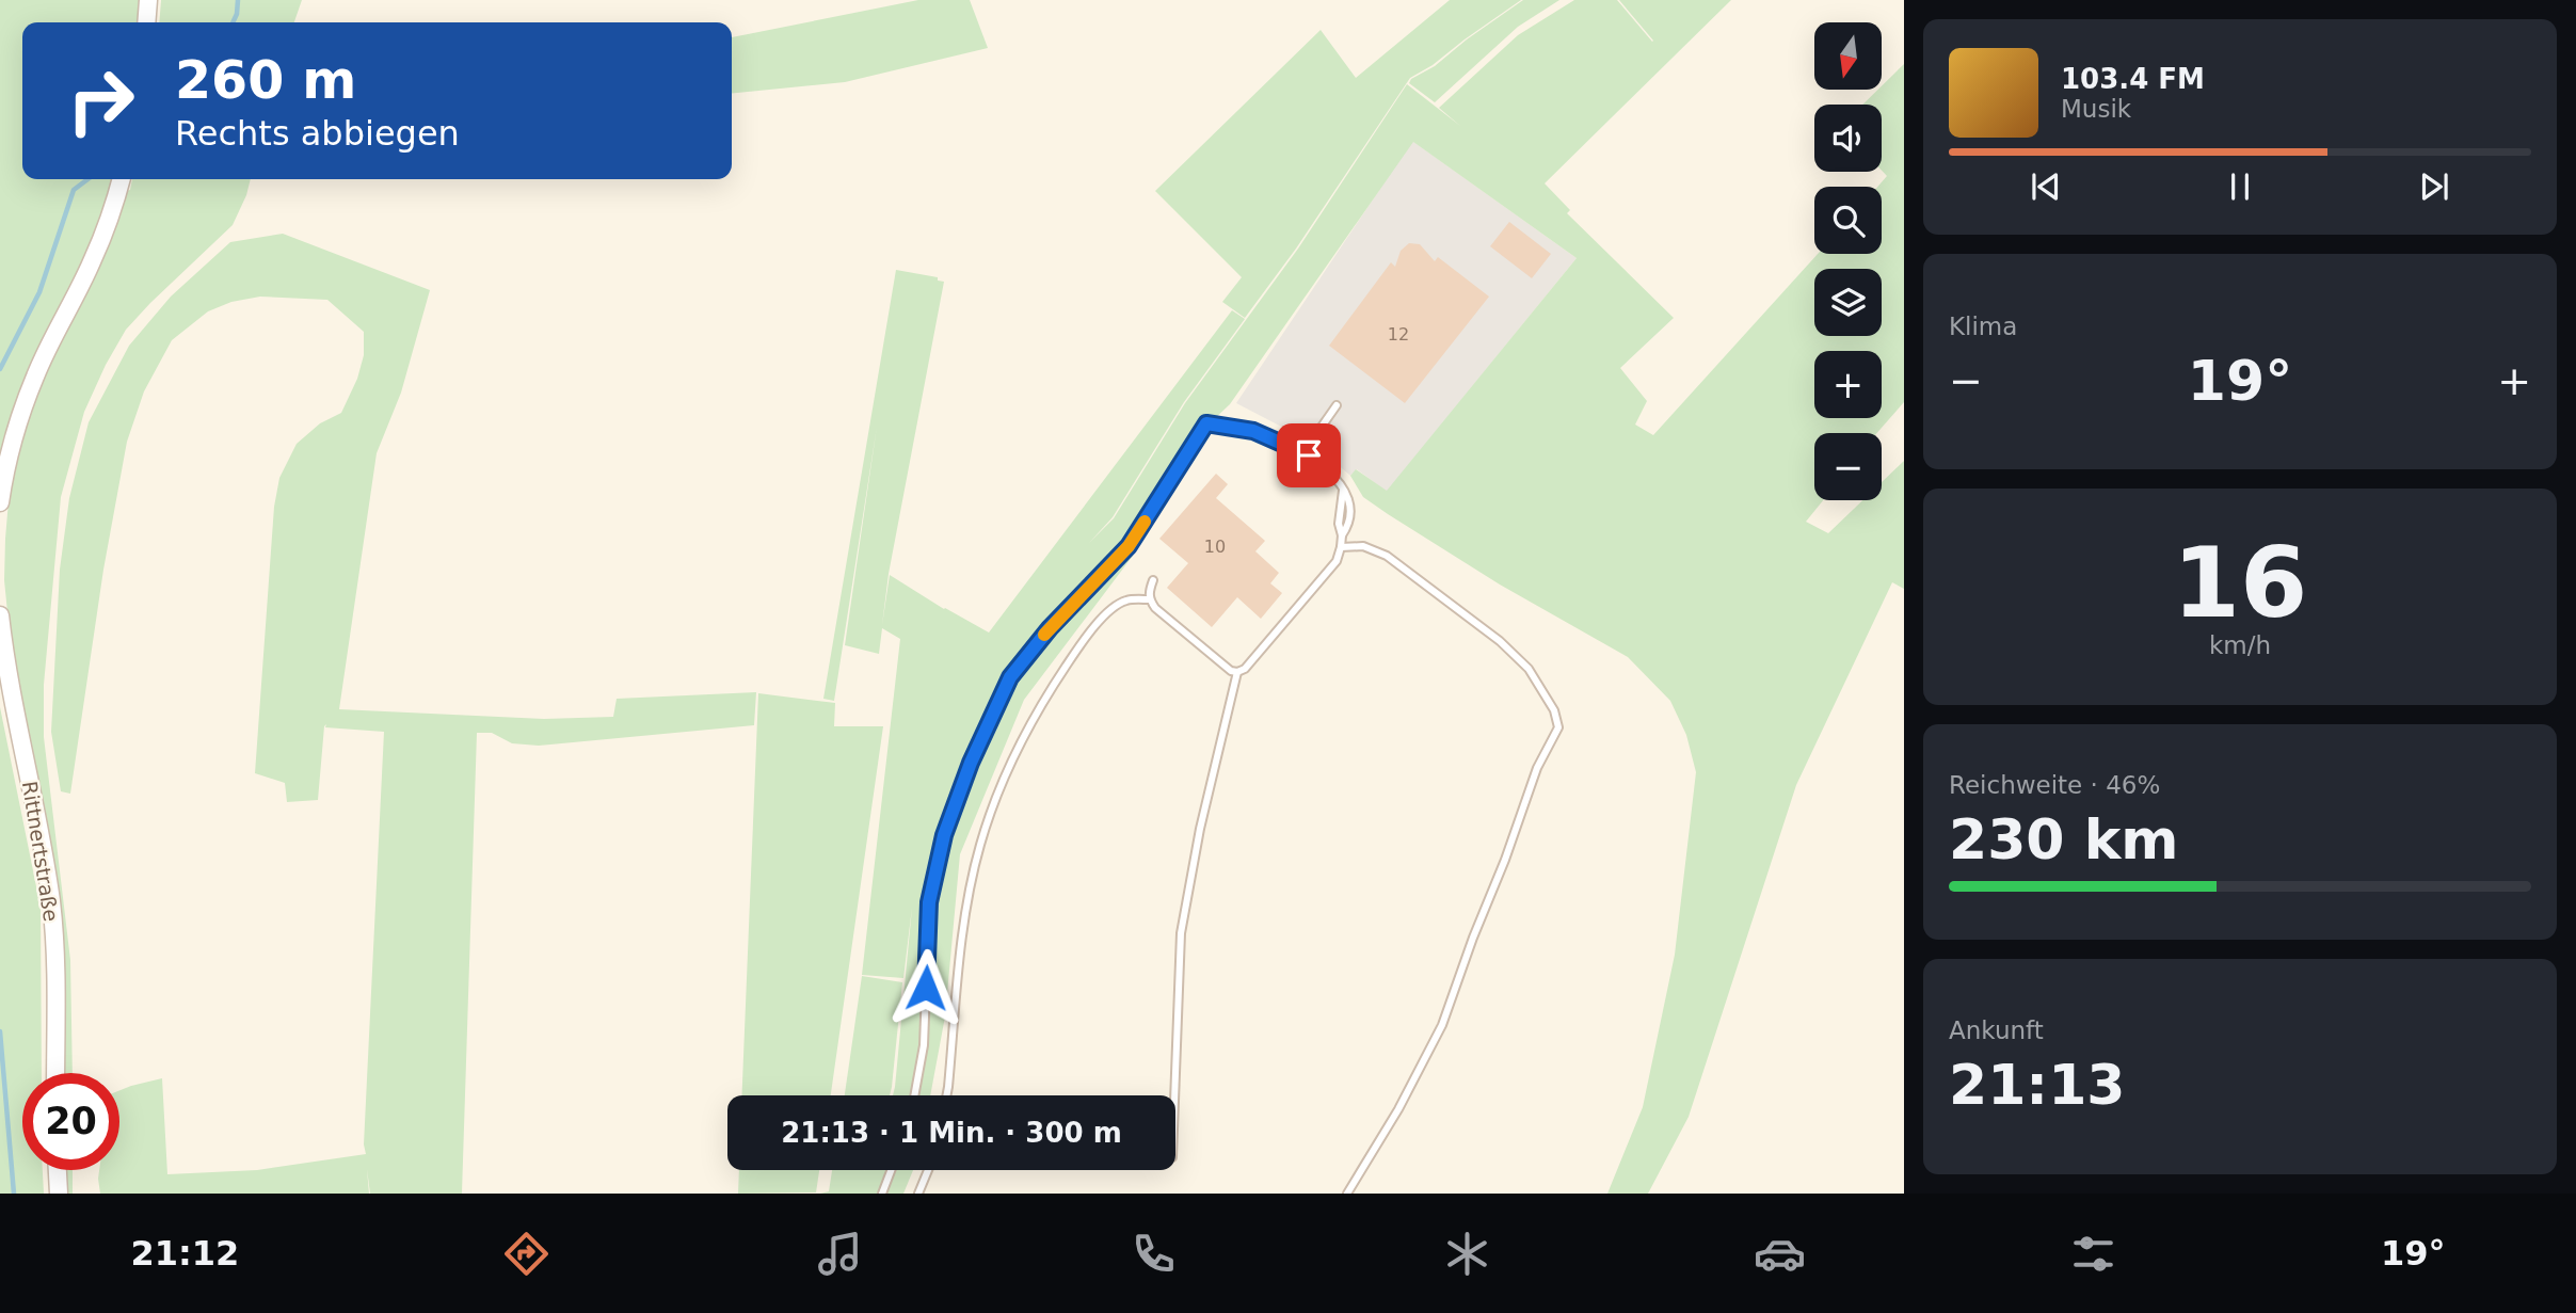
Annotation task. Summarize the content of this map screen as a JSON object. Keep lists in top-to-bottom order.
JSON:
{
  "streets": {
    "street": ["Rittnertstraße"]
  },
  "house_numbers": ["12", "10"],
  "north": "bottom",
  "page": {
    "map_buttons": ["+", "−"],
    "turn": ["260 m", "Rechts abbiegen"],
    "song": ["103.4 FM", "Musik"],
    "tile": [
      "Klima",
      ["16", "km/h"],
      ["Reichweite · 46%", "230 km"],
      ["Ankunft", "21:13"]
    ],
    "heat": ["−", "19°", "+"],
    "limit": "20",
    "trip": "21:13 · 1 Min. · 300 m",
    "tabs": ["21:12", "19°"]
  }
}
